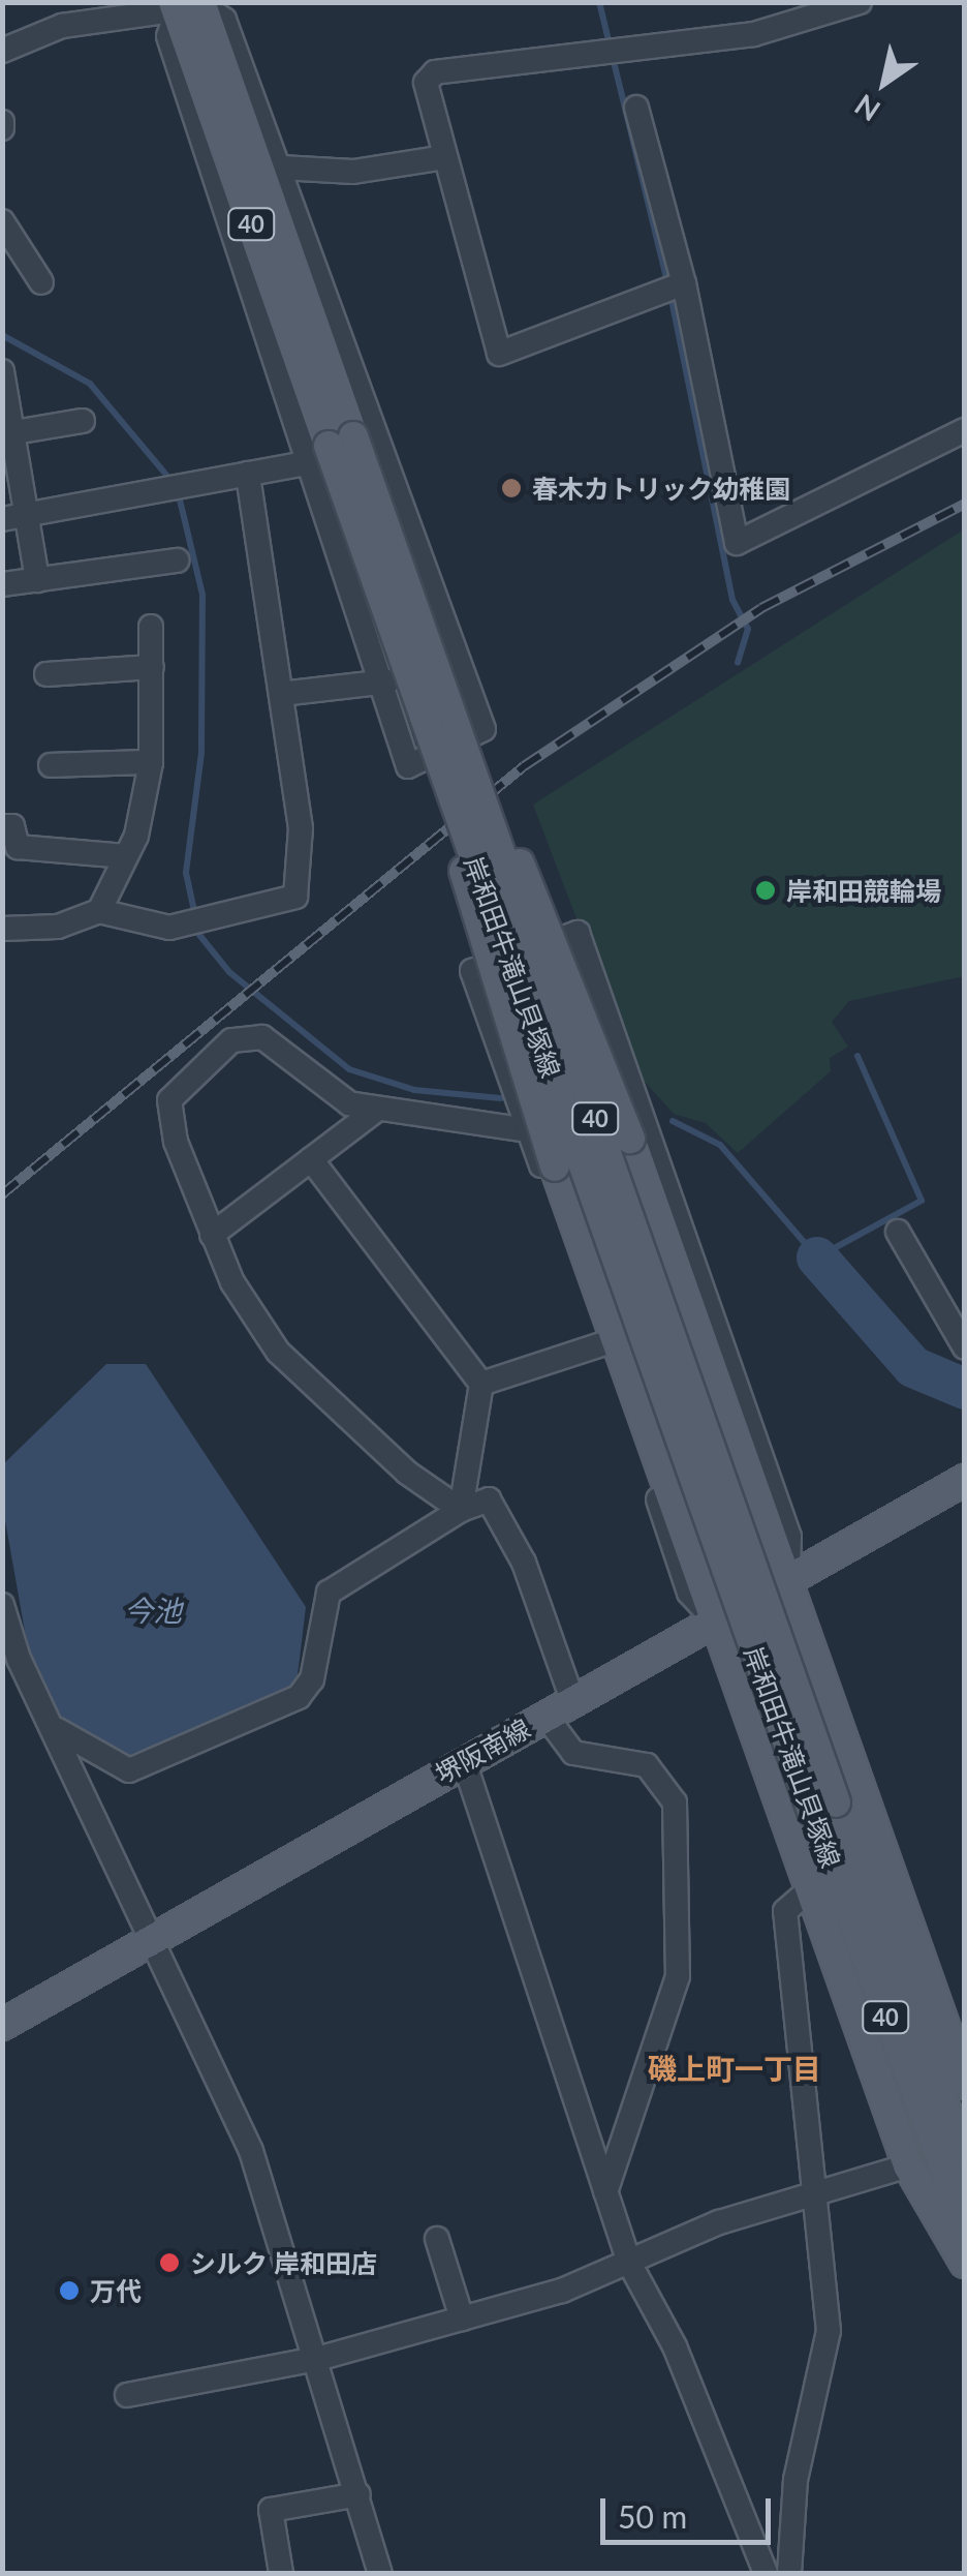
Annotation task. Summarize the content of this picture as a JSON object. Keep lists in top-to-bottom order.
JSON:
{
  "streets": {
    "main road": ["40", "岸和田牛滝山貝塚線", "堺阪南線"]
  },
  "districts": ["磯上町一丁目"],
  "water": ["今池"],
  "places": [
    "春木カトリック幼稚園",
    "岸和田競輪場",
    "シルク 岸和田店",
    "万代"
  ],
  "scale_bar": "50 m",
  "north": "bottom left"
}
